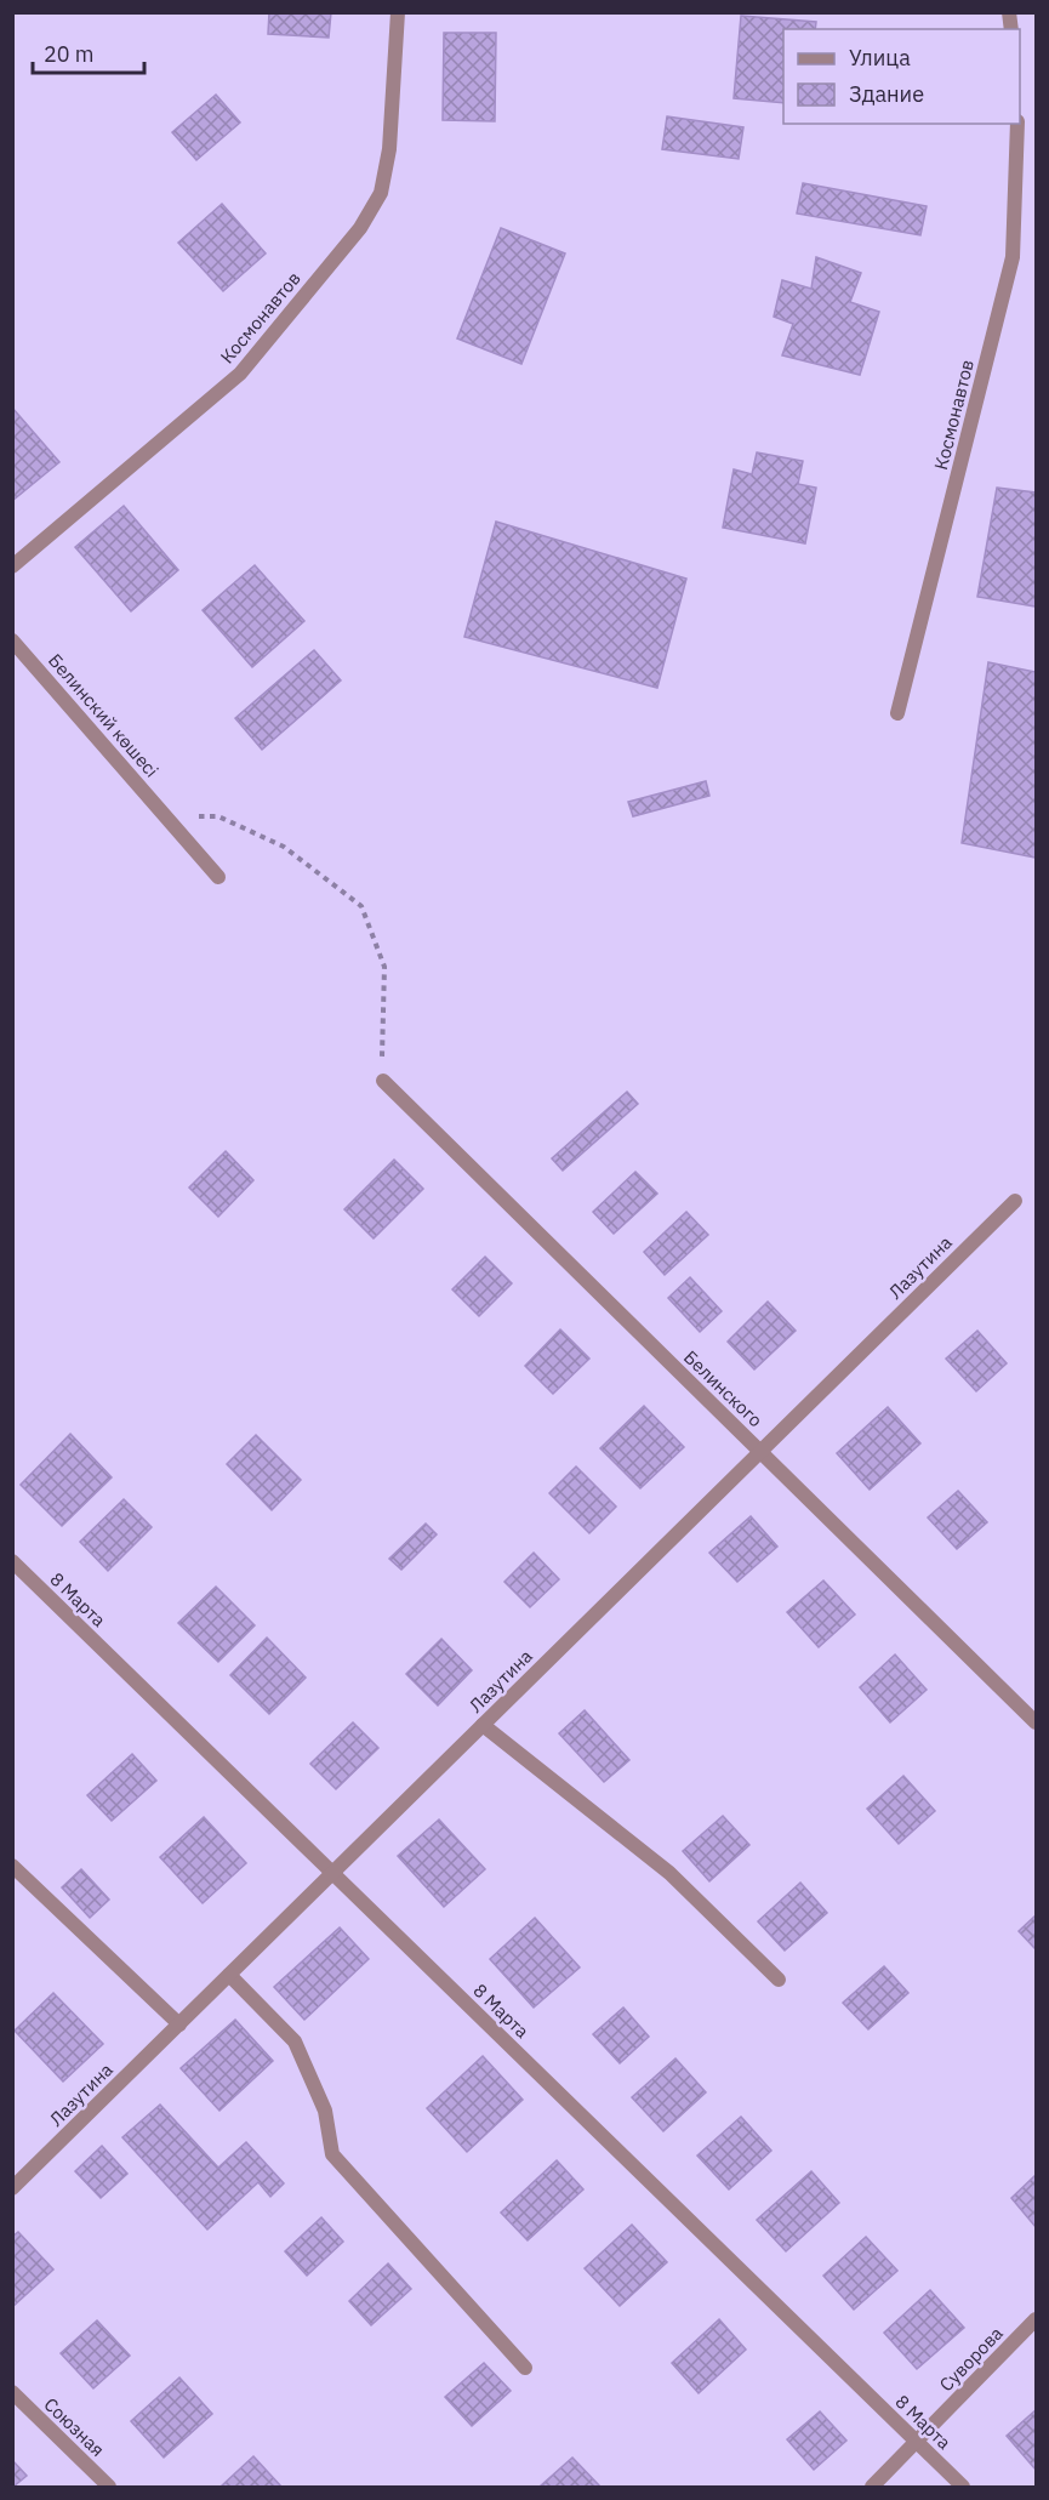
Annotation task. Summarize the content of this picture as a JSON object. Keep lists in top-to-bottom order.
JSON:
{
  "streets": {
    "street": [
      "Космонавтов",
      "Белинский көшесі",
      "Лазутина",
      "Белинского",
      "8 Марта",
      "Суворова",
      "Союзная"
    ]
  },
  "crossings": [
    ["Лазутина", "Белинского"],
    ["Лазутина", "8 Марта"],
    ["8 Марта", "Суворова"]
  ],
  "legend": ["Улица", "Здание"],
  "scale_bar": "20 m"
}
